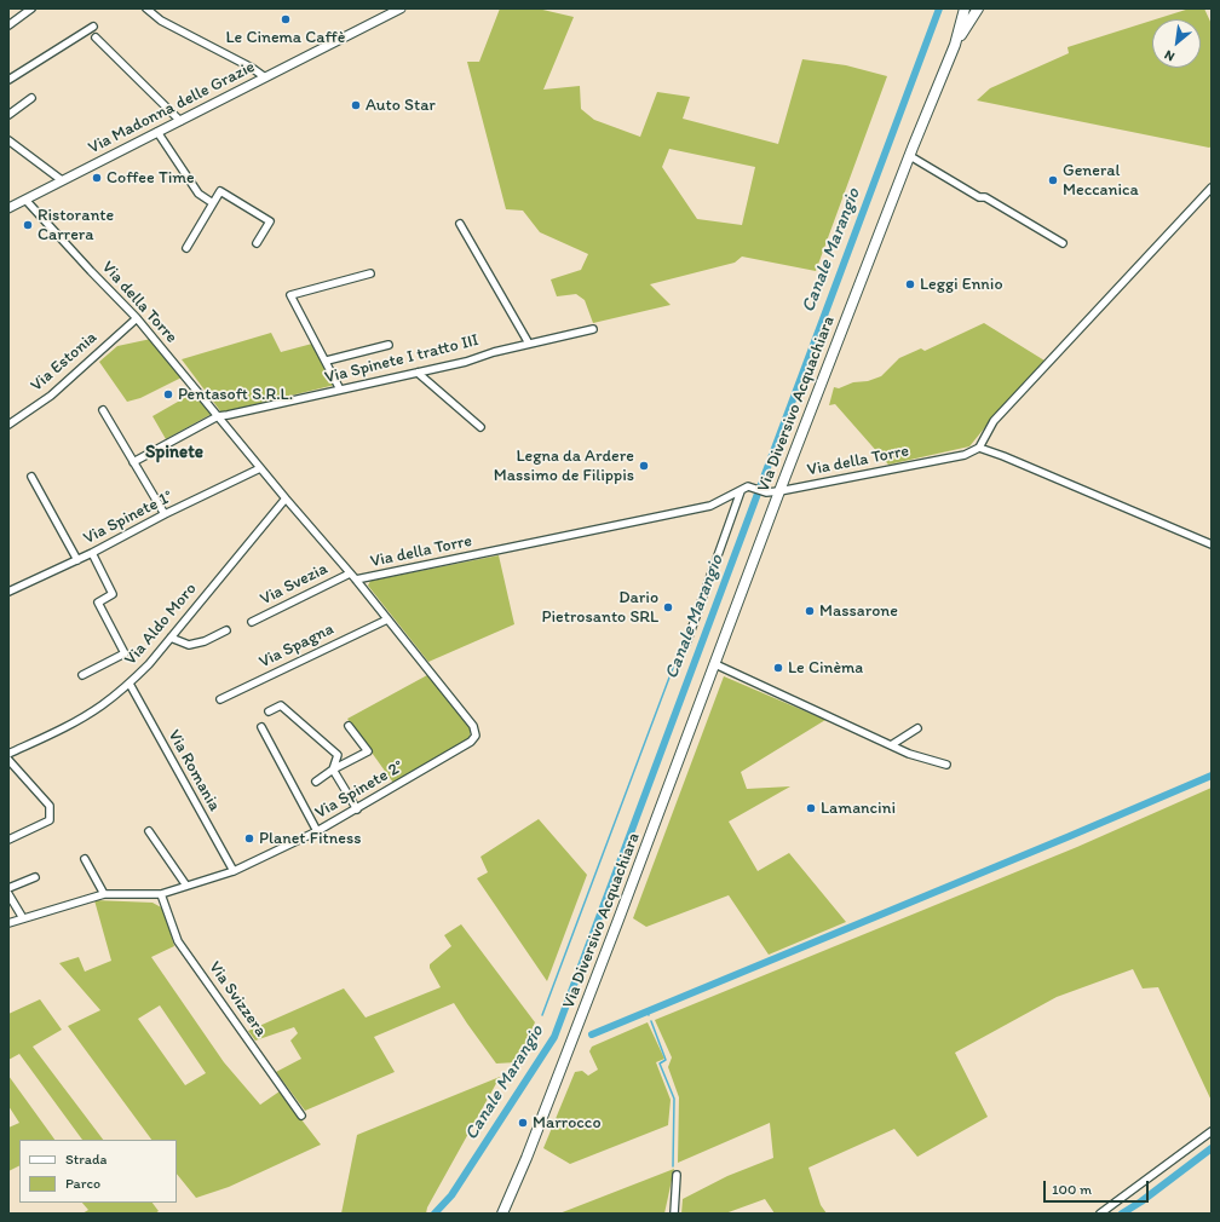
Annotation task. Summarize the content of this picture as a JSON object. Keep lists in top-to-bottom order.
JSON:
{
  "streets": {
    "main road": ["Via Diversivo Acquachiara"],
    "street": [
      "Via Madonna delle Grazie",
      "Via della Torre",
      "Via Spinete I tratto III",
      "Via Estonia",
      "Via Spinete 1°",
      "Via Svezia",
      "Via Aldo Moro",
      "Via Spagna",
      "Via Romania",
      "Via Spinete 2°",
      "Via Svizzera"
    ]
  },
  "crossings": [
    ["Via Madonna delle Grazie", "Via della Torre"],
    ["Via della Torre", "Via Spinete I tratto III"],
    ["Via della Torre", "Via Estonia"],
    ["Via della Torre", "Via Diversivo Acquachiara"],
    ["Via della Torre", "Via Spinete 1°"],
    ["Via della Torre", "Via Svezia"],
    ["Via della Torre", "Via Aldo Moro"],
    ["Via della Torre", "Via Spinete 2°"],
    ["Via Aldo Moro", "Via Romania"],
    ["Via Spagna", "Via Spinete 2°"],
    ["Via Romania", "Via Spinete 2°"],
    ["Via Spinete 2°", "Via Svizzera"]
  ],
  "districts": ["Spinete"],
  "water": ["Canale Marangio"],
  "places": [
    "Le Cinema Caffè",
    "Auto Star",
    "Coffee Time",
    "General Meccanica",
    "Ristorante Carrera",
    "Leggi Ennio",
    "Pentasoft S.R.L.",
    "Legna da Ardere Massimo de Filippis",
    "Dario Pietrosanto SRL",
    "Massarone",
    "Le Cinèma",
    "Lamancini",
    "Planet Fitness",
    "Marrocco"
  ],
  "legend": ["Strada", "Parco"],
  "scale_bar": "100 m",
  "north": "bottom left"
}
